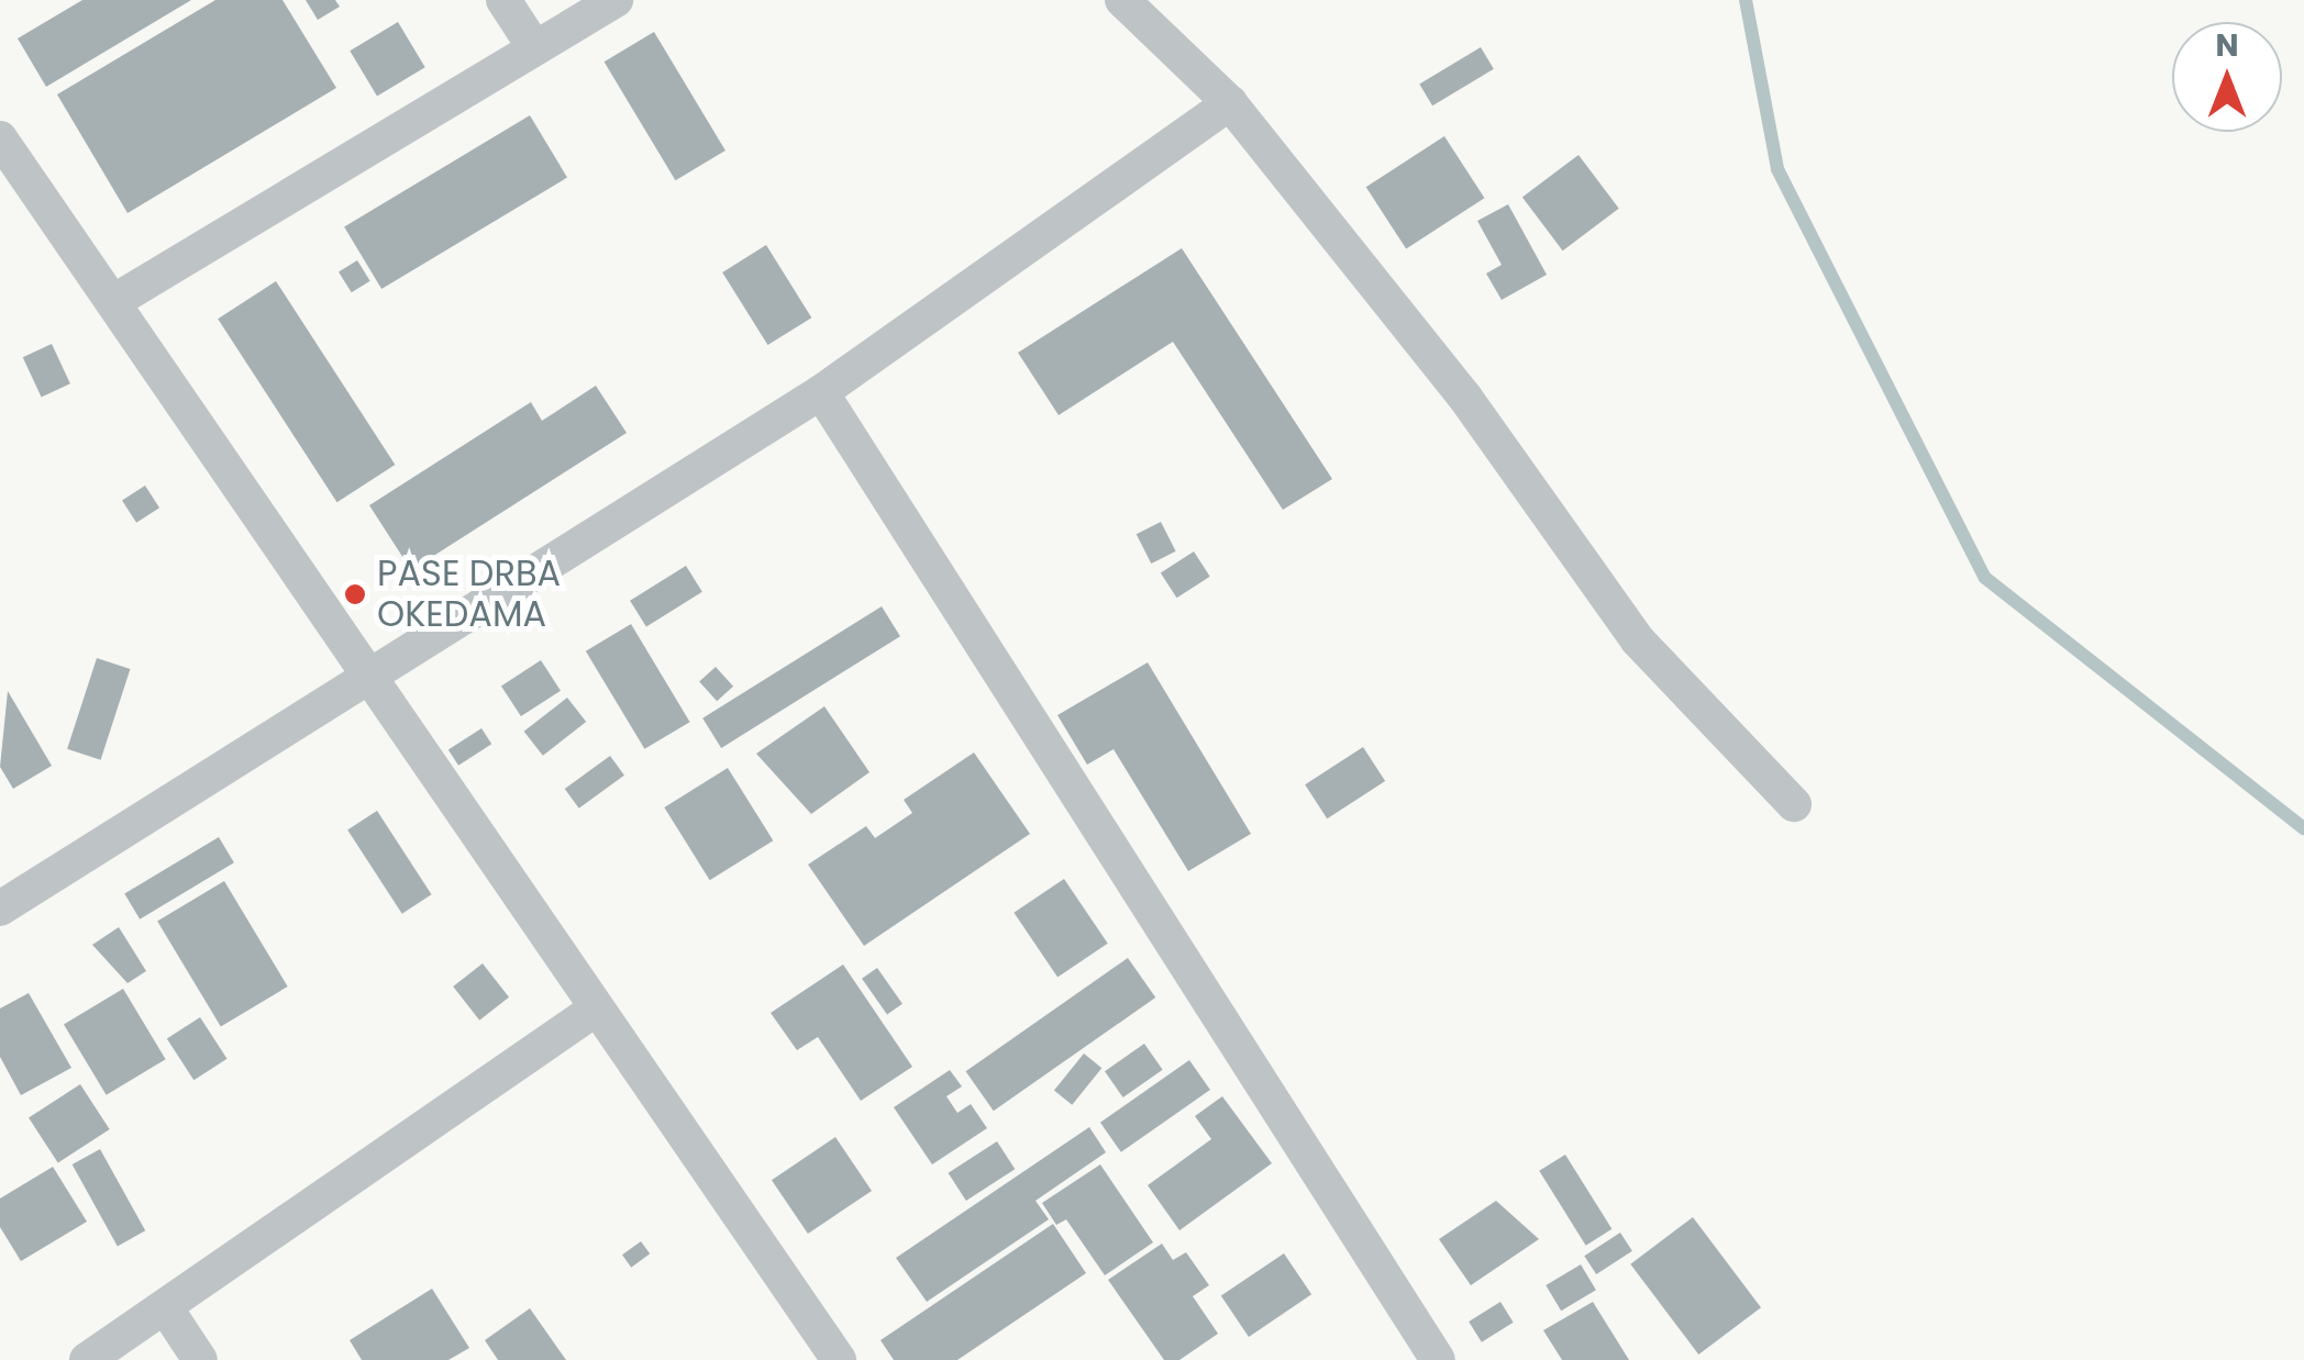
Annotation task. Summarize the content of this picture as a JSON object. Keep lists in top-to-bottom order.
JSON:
{
  "places": ["PASE DRBA OKEDAMA"],
  "north": "top"
}
